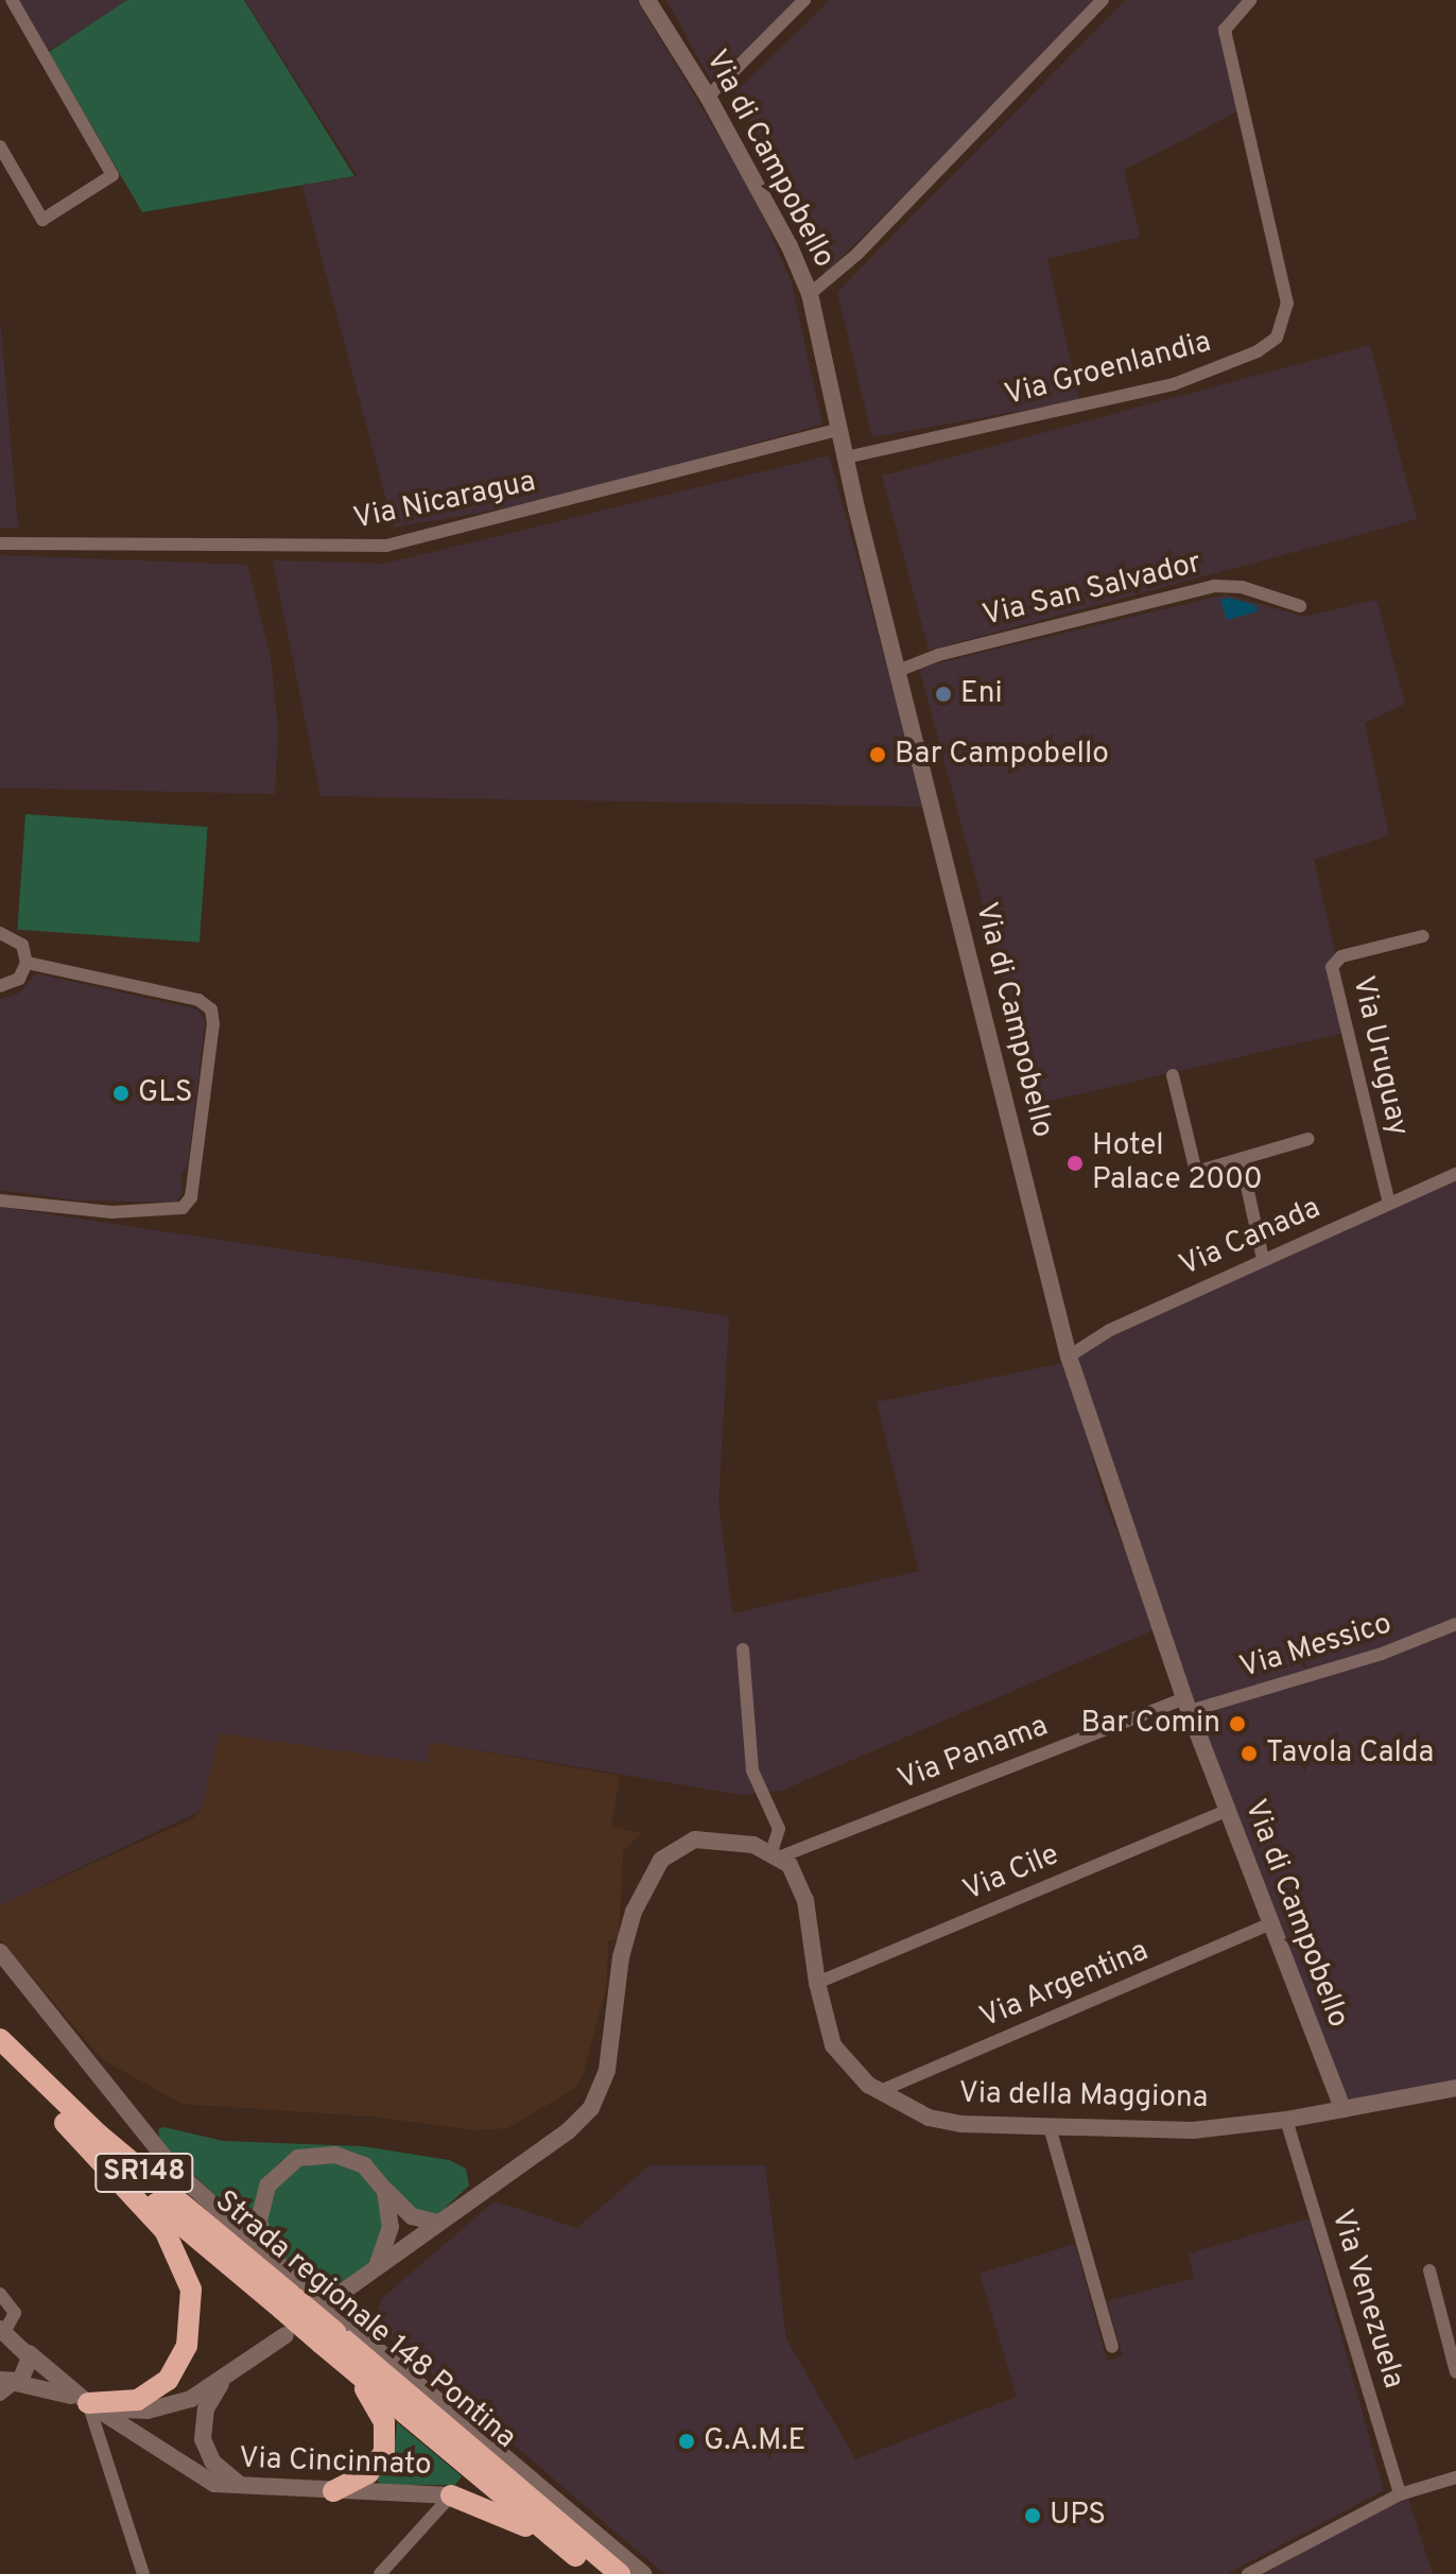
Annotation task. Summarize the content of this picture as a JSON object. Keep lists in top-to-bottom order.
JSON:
{
  "streets": {
    "highway": ["SR148", "Strada regionale 148 Pontina"],
    "street": [
      "Via di Campobello",
      "Via Groenlandia",
      "Via Nicaragua",
      "Via San Salvador",
      "Via Uruguay",
      "Via Canada",
      "Via Messico",
      "Via Panama",
      "Via Cile",
      "Via Argentina",
      "Via della Maggiona",
      "Via Venezuela",
      "Via Cincinnato"
    ]
  },
  "crossings": [
    ["Via di Campobello", "Via Groenlandia"],
    ["Via di Campobello", "Via Nicaragua"],
    ["Via di Campobello", "Via San Salvador"],
    ["Via di Campobello", "Via Canada"],
    ["Via di Campobello", "Via Messico"],
    ["Via di Campobello", "Via Panama"],
    ["Via di Campobello", "Via Cile"],
    ["Via di Campobello", "Via Argentina"],
    ["Via di Campobello", "Via della Maggiona"],
    ["Via Uruguay", "Via Canada"],
    ["Via Messico", "Via Panama"],
    ["Via Panama", "Via della Maggiona"],
    ["Via Cile", "Via della Maggiona"],
    ["Via Argentina", "Via della Maggiona"],
    ["Via della Maggiona", "Via Venezuela"]
  ],
  "places": [
    "Eni",
    "Bar Campobello",
    "GLS",
    "Hotel Palace 2000",
    "Bar Comin",
    "Tavola Calda",
    "G.A.M.E",
    "UPS"
  ]
}
